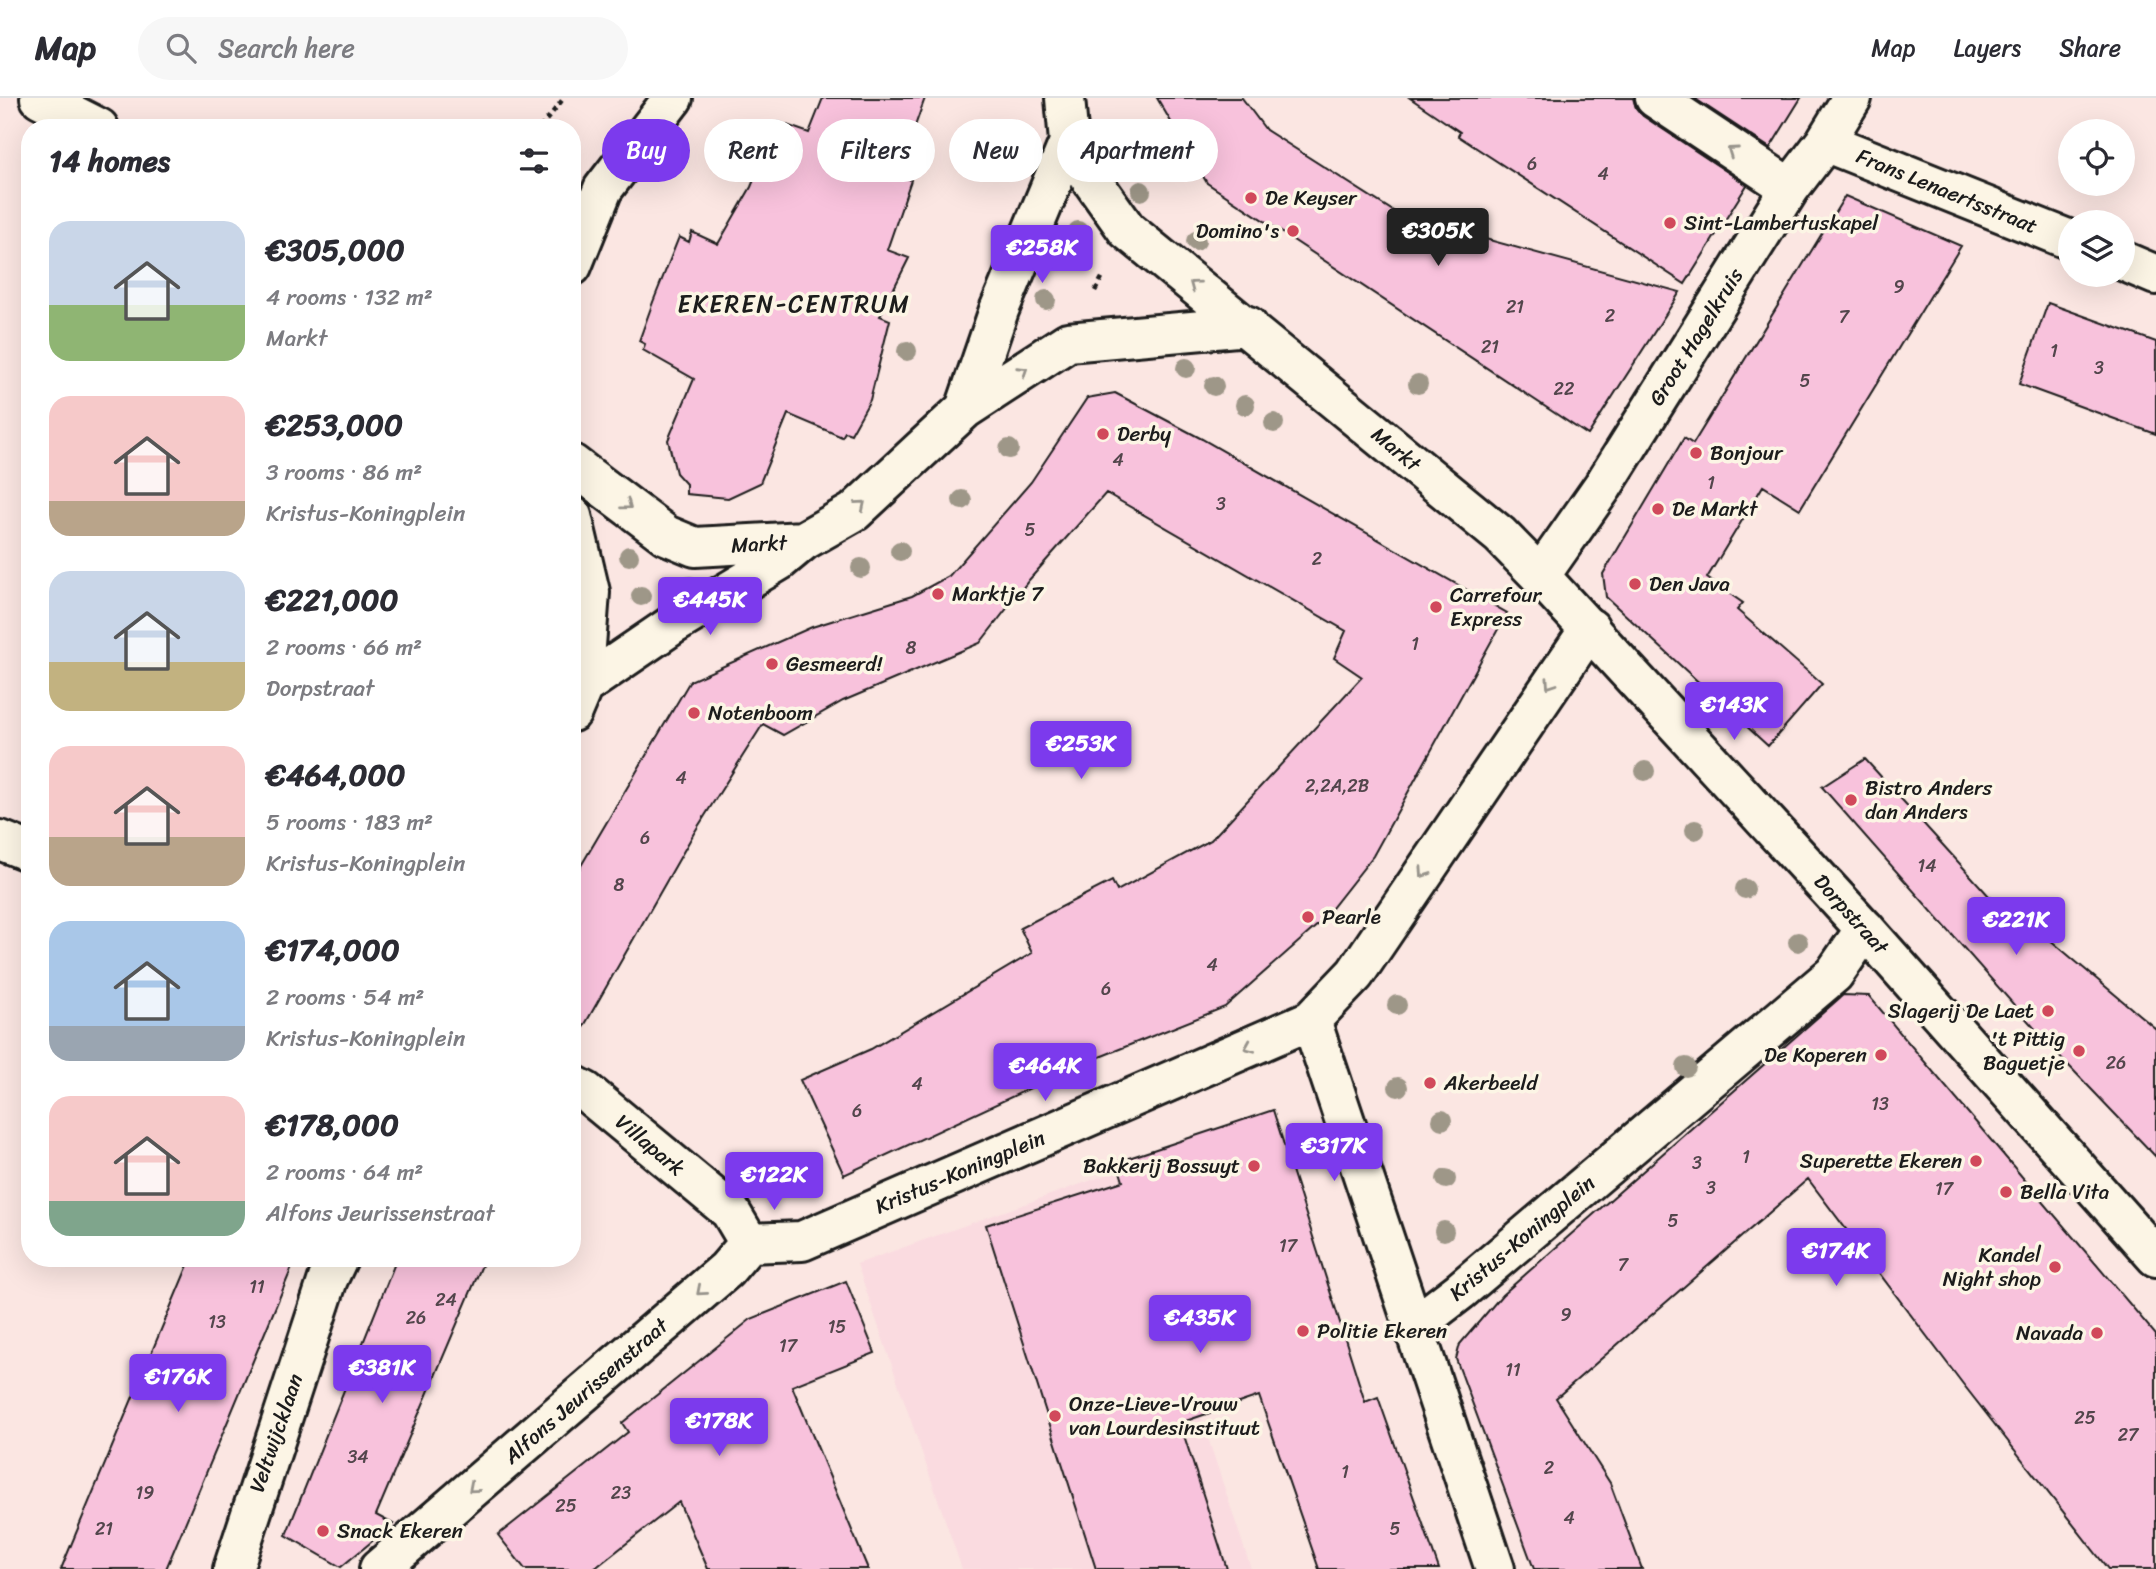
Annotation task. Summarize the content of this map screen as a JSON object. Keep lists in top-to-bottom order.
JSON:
{
  "streets": {
    "street": [
      "Frans Lenaertsstraat",
      "Groot Hagelkruis",
      "Markt",
      "Dorpstraat",
      "Villapark",
      "Kristus-Koningplein",
      "Alfons Jeurissenstraat",
      "Veltwijcklaan"
    ]
  },
  "crossings": [
    ["Frans Lenaertsstraat", "Groot Hagelkruis"],
    ["Groot Hagelkruis", "Markt"],
    ["Groot Hagelkruis", "Dorpstraat"],
    ["Markt", "Dorpstraat"],
    ["Dorpstraat", "Kristus-Koningplein"],
    ["Villapark", "Kristus-Koningplein"],
    ["Villapark", "Alfons Jeurissenstraat"],
    ["Kristus-Koningplein", "Alfons Jeurissenstraat"]
  ],
  "one_way": ["Kristus-Koningplein", "Alfons Jeurissenstraat"],
  "districts": ["EKEREN-CENTRUM"],
  "places": [
    "De Keyser",
    "Sint-Lambertuskapel",
    "Domino's",
    "Derby",
    "Bonjour",
    "De Markt",
    "Den Java",
    "Marktje 7",
    "Carrefour Express",
    "Gesmeerd!",
    "Notenboom",
    "Bistro Anders dan Anders",
    "Pearle",
    "Slagerij De Laet",
    "'t Pittig Baguetje",
    "De Koperen",
    "Akerbeeld",
    "Superette Ekeren",
    "Bakkerij Bossuyt",
    "Bella Vita",
    "Kandel Night shop",
    "Politie Ekeren",
    "Navada",
    "Onze-Lieve-Vrouw van Lourdesinstituut",
    "Snack Ekeren"
  ],
  "house_numbers": [
    "6",
    "4",
    "9",
    "21",
    "2",
    "7",
    "21",
    "1",
    "3",
    "5",
    "22",
    "4",
    "1",
    "3",
    "5",
    "2",
    "1",
    "8",
    "4",
    "2,2A,2B",
    "6",
    "14",
    "8",
    "4",
    "6",
    "26",
    "4",
    "13",
    "6",
    "1",
    "3",
    "3",
    "17",
    "5",
    "17",
    "7",
    "11",
    "24",
    "9",
    "26",
    "13",
    "15",
    "17",
    "11",
    "25",
    "27",
    "34",
    "2",
    "1",
    "19",
    "23",
    "25",
    "4",
    "21",
    "5"
  ],
  "page": {
    "header": "Map",
    "search": "Search here",
    "nav": ["Map", "Layers", "Share"],
    "chip": [
      "Buy",
      "Rent",
      "Filters",
      "New",
      "Apartment"
    ],
    "heading": "14 homes",
    "list": [
      {
        "name": "€305,000",
        "note": "4 rooms · 132 m² · Markt"
      },
      {
        "name": "€253,000",
        "note": "3 rooms · 86 m² · Kristus-Koningplein"
      },
      {
        "name": "€221,000",
        "note": "2 rooms · 66 m² · Dorpstraat"
      },
      {
        "name": "€464,000",
        "note": "5 rooms · 183 m² · Kristus-Koningplein"
      },
      {
        "name": "€174,000",
        "note": "2 rooms · 54 m² · Kristus-Koningplein"
      },
      {
        "name": "€178,000",
        "note": "2 rooms · 64 m² · Alfons Jeurissenstraat"
      }
    ],
    "price": [
      "€305K",
      "€258K",
      "€445K",
      "€143K",
      "€253K",
      "€221K",
      "€464K",
      "€317K",
      "€122K",
      "€174K",
      "€435K",
      "€381K",
      "€176K",
      "€178K"
    ]
  }
}
